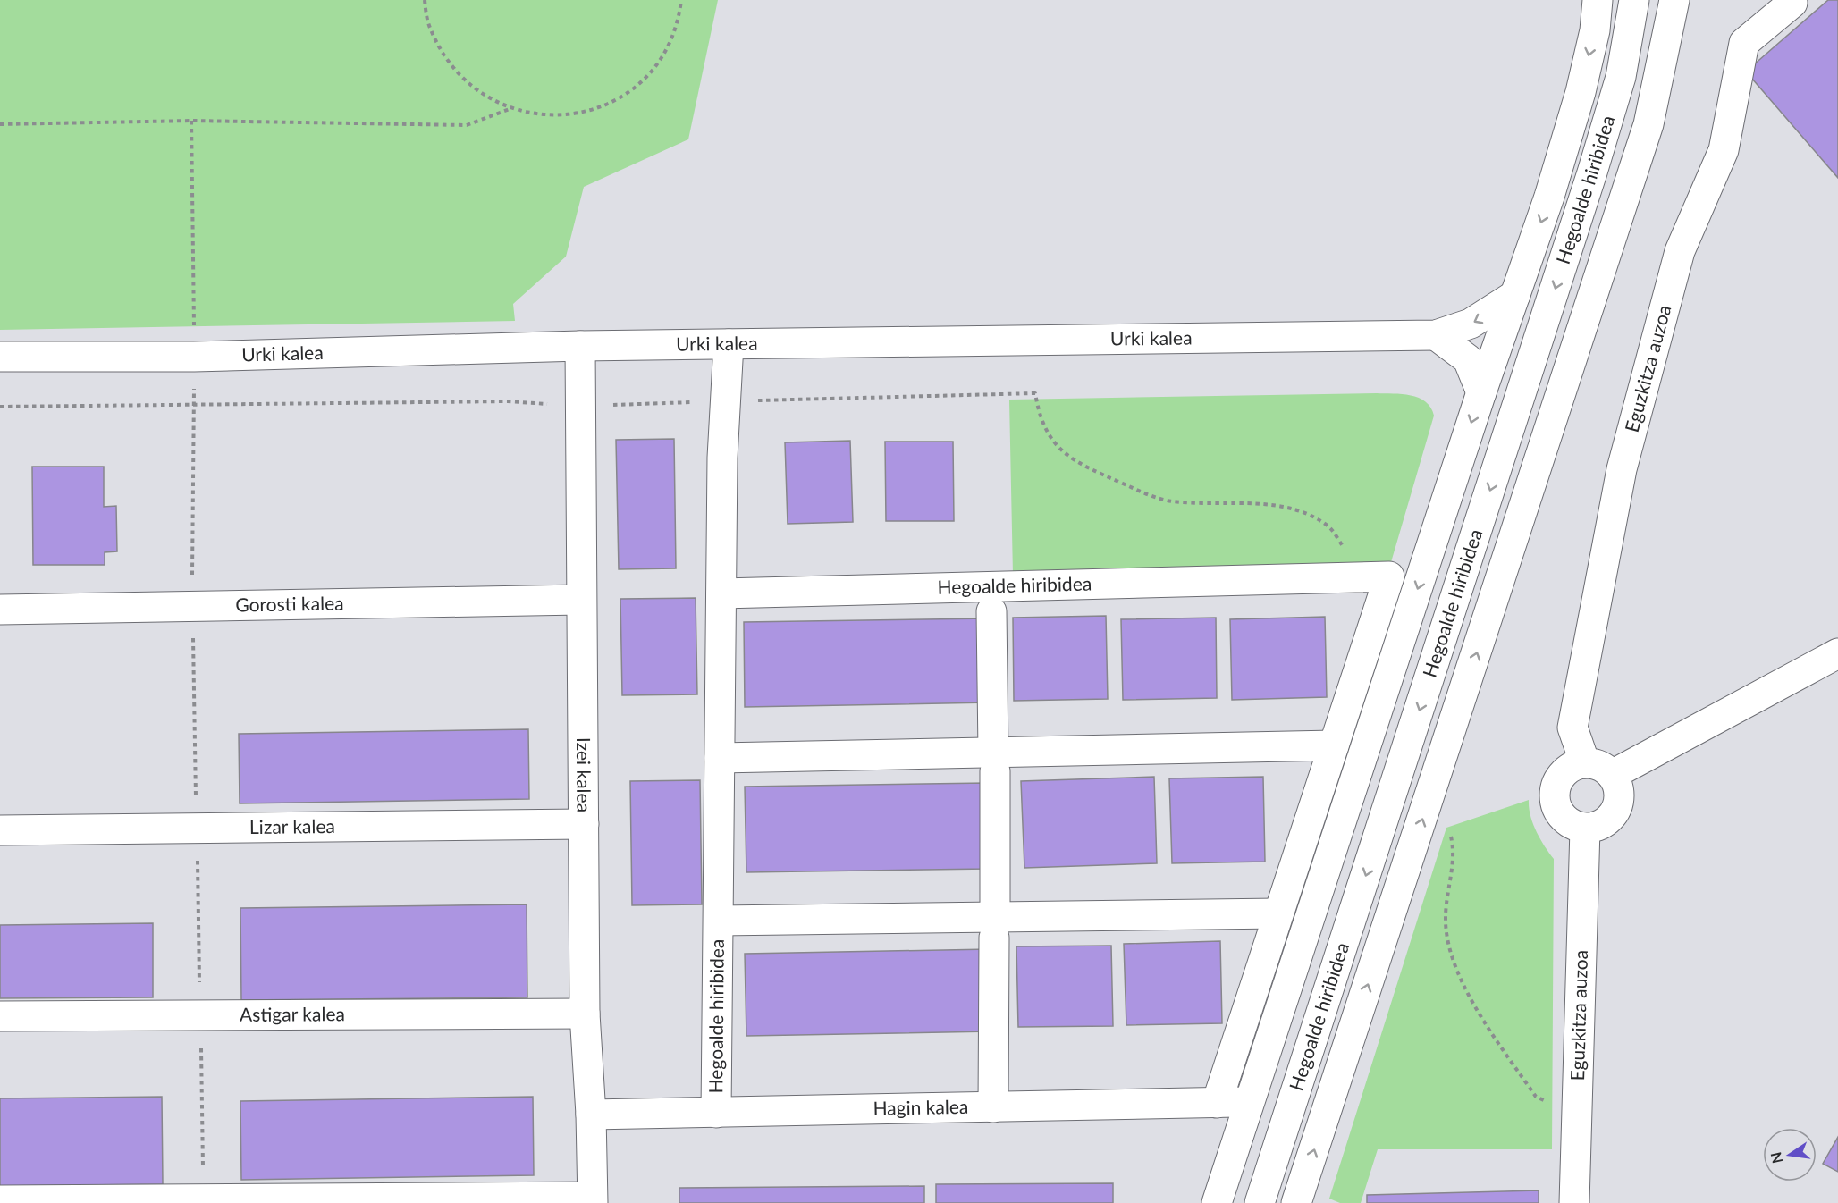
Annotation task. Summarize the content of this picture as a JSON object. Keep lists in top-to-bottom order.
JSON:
{
  "streets": {
    "street": [
      "Hegoalde hiribidea",
      "Urki kalea",
      "Eguzkitza auzoa",
      "Gorosti kalea",
      "Izei kalea",
      "Lizar kalea",
      "Astigar kalea",
      "Hagin kalea"
    ]
  },
  "crossings": [
    ["Hegoalde hiribidea", "Urki kalea"],
    ["Hegoalde hiribidea", "Hagin kalea"],
    ["Urki kalea", "Izei kalea"],
    ["Gorosti kalea", "Izei kalea"],
    ["Izei kalea", "Lizar kalea"],
    ["Izei kalea", "Astigar kalea"],
    ["Izei kalea", "Hagin kalea"]
  ],
  "north": "left"
}
